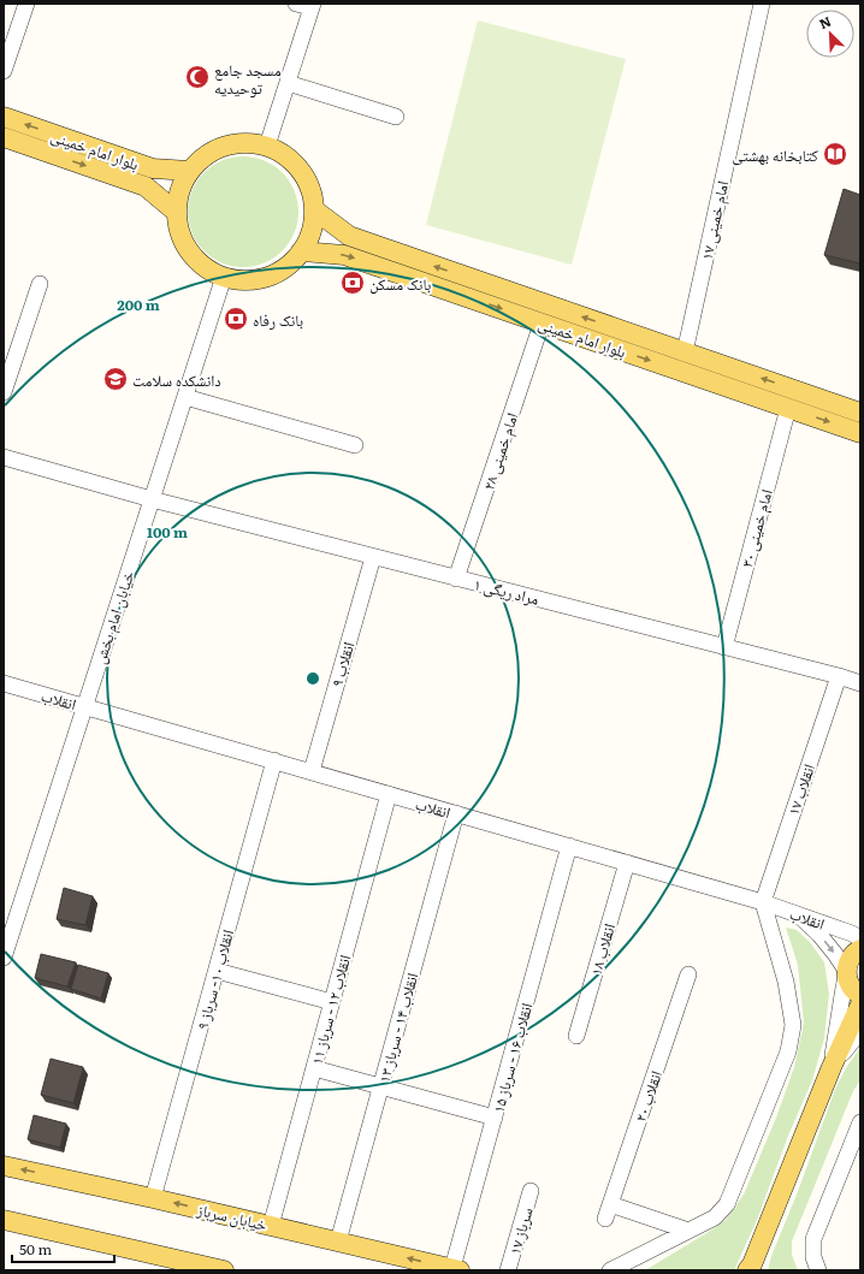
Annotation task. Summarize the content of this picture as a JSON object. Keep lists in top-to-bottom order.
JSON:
{
  "streets": {
    "main road": ["بلوار امام خمینی", "خیابان سرباز"],
    "street": [
      "امام خمینی ۱۷",
      "امام خمینی ۲۸",
      "امام خمینی ۳۰",
      "مراد ریگی ۱",
      "خیابان امام بخش",
      "انقلاب ۹",
      "انقلاب",
      "انقلاب ۱۷",
      "انقلاب ۱۸",
      "انقلاب ۱۰- سرباز ۹",
      "انقلاب ۱۲ - سرباز ۱۱",
      "انقلاب ۱۴ - سرباز ۱۳",
      "انقلاب ۱۶ - سرباز ۱۵",
      "انقلاب ۲۰",
      "سرباز ۱۷"
    ]
  },
  "crossings": [
    ["بلوار امام خمینی", "امام خمینی ۱۷"],
    ["بلوار امام خمینی", "امام خمینی ۲۸"],
    ["بلوار امام خمینی", "امام خمینی ۳۰"],
    ["بلوار امام خمینی", "خیابان امام بخش"],
    ["امام خمینی ۲۸", "مراد ریگی ۱"],
    ["امام خمینی ۳۰", "مراد ریگی ۱"],
    ["مراد ریگی ۱", "خیابان امام بخش"],
    ["مراد ریگی ۱", "انقلاب ۹"],
    ["مراد ریگی ۱", "انقلاب ۱۷"],
    ["خیابان امام بخش", "انقلاب"],
    ["انقلاب ۹", "انقلاب"],
    ["انقلاب", "انقلاب ۱۷"],
    ["انقلاب", "انقلاب ۱۸"],
    ["انقلاب", "انقلاب ۱۰- سرباز ۹"],
    ["انقلاب", "انقلاب ۱۲ - سرباز ۱۱"],
    ["انقلاب", "انقلاب ۱۴ - سرباز ۱۳"],
    ["انقلاب", "انقلاب ۱۶ - سرباز ۱۵"],
    ["انقلاب ۱۰- سرباز ۹", "خیابان سرباز"],
    ["انقلاب ۱۲ - سرباز ۱۱", "خیابان سرباز"],
    ["انقلاب ۱۴ - سرباز ۱۳", "خیابان سرباز"],
    ["انقلاب ۱۶ - سرباز ۱۵", "خیابان سرباز"]
  ],
  "places": {
    "mosque": ["مسجد جامع توحیدیه"],
    "library": ["کتابخانه بهشتی"],
    "bank": ["بانک مسکن", "بانک رفاه"],
    "school or university": ["دانشکده سلامت"]
  },
  "scale_bar": "50 m",
  "north": "top left",
  "rings": ["200 m", "100 m"]
}
